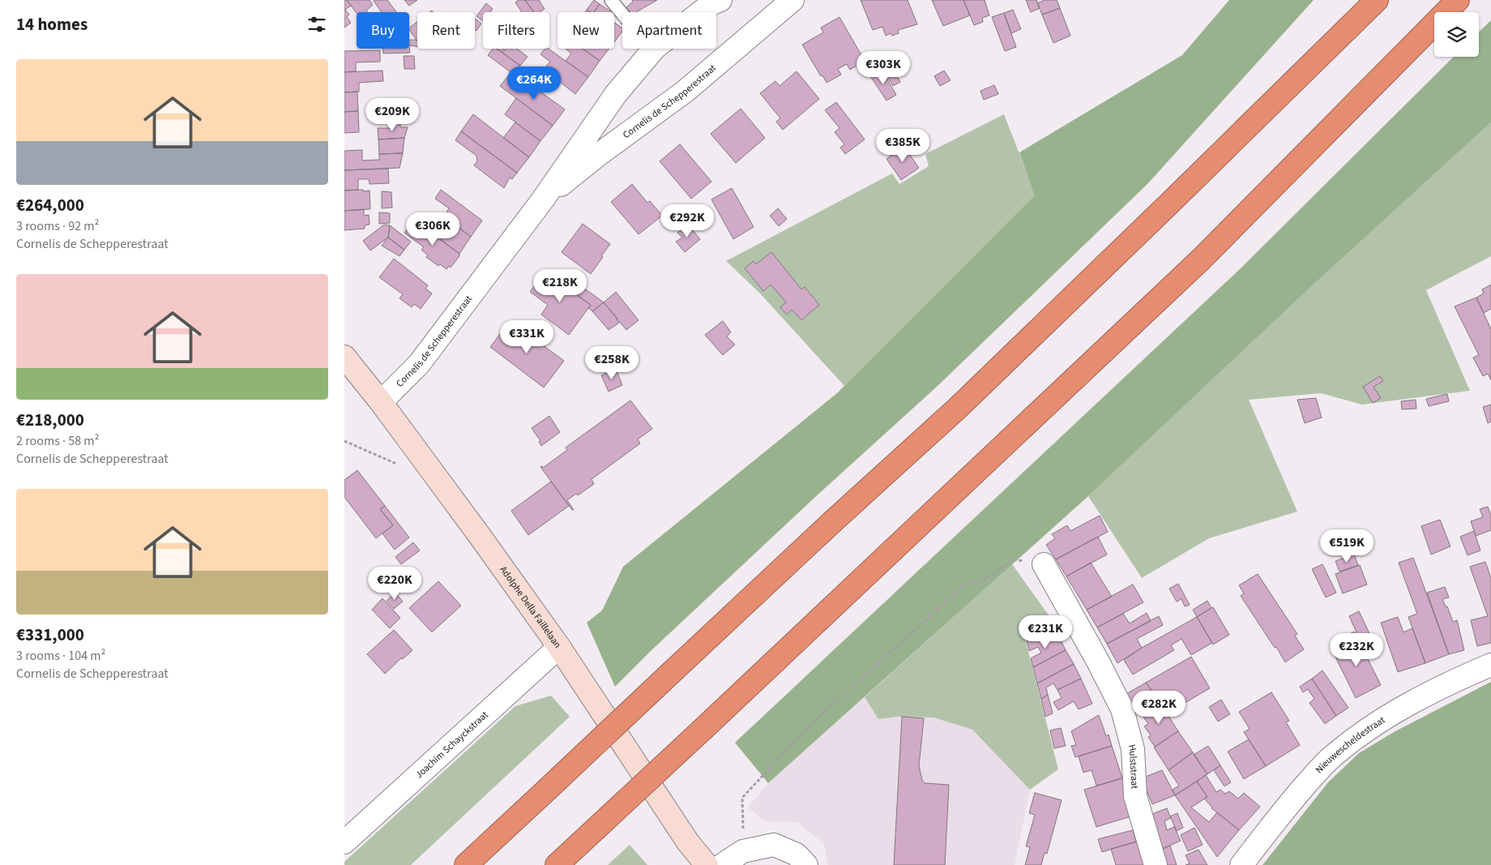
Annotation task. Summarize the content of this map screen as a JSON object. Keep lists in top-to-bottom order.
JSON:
{
  "streets": {
    "main road": ["Adolphe Della Faillelaan"],
    "street": [
      "Cornelis de Schepperestraat",
      "Joachim Schayckstraat",
      "Nieuwescheldestraat",
      "Hulststraat"
    ]
  },
  "crossings": [
    ["Cornelis de Schepperestraat", "Adolphe Della Faillelaan"],
    ["Adolphe Della Faillelaan", "Joachim Schayckstraat"]
  ],
  "page": {
    "heading": "14 homes",
    "chip": [
      "Buy",
      "Rent",
      "Filters",
      "New",
      "Apartment"
    ],
    "list": [
      {
        "name": "€264,000",
        "note": "3 rooms · 92 m² · Cornelis de Schepperestraat"
      },
      {
        "name": "€218,000",
        "note": "2 rooms · 58 m² · Cornelis de Schepperestraat"
      },
      {
        "name": "€331,000",
        "note": "3 rooms · 104 m² · Cornelis de Schepperestraat"
      }
    ],
    "price": [
      "€303K",
      "€264K",
      "€209K",
      "€385K",
      "€292K",
      "€306K",
      "€218K",
      "€331K",
      "€258K",
      "€519K",
      "€220K",
      "€231K",
      "€232K",
      "€282K"
    ]
  }
}
